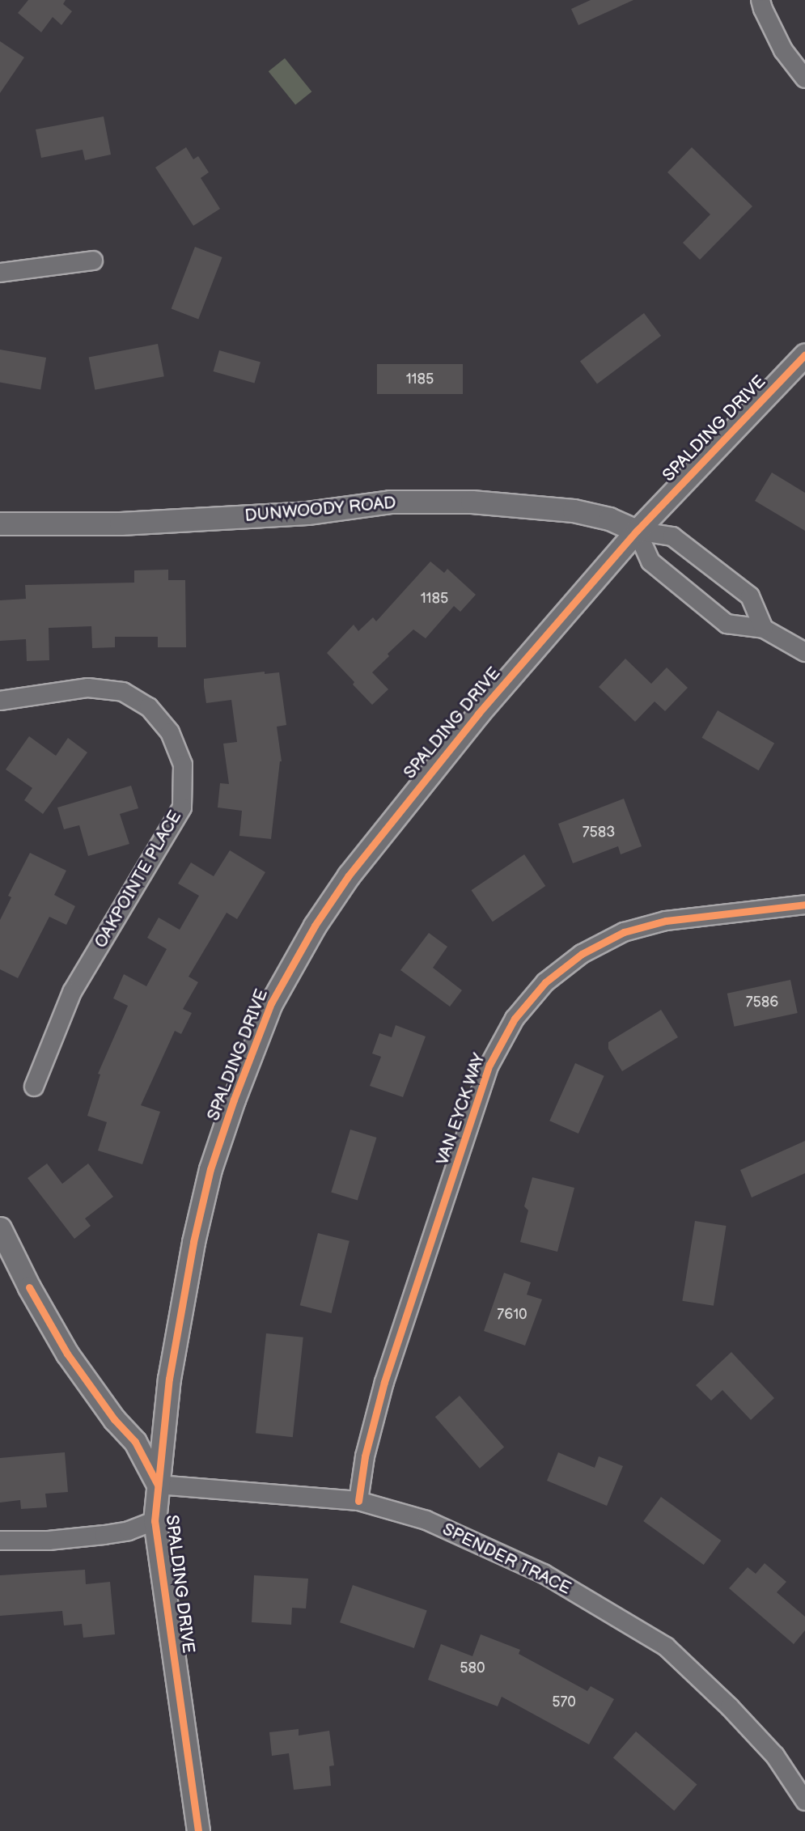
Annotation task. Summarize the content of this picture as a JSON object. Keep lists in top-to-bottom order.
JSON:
{
  "streets": {
    "street": [
      "SPALDING DRIVE",
      "DUNWOODY ROAD",
      "OAKPOINTE PLACE",
      "VAN EYCK WAY",
      "SPENDER TRACE"
    ]
  },
  "crossings": [
    ["SPALDING DRIVE", "DUNWOODY ROAD"],
    ["SPALDING DRIVE", "SPENDER TRACE"],
    ["VAN EYCK WAY", "SPENDER TRACE"]
  ],
  "house_numbers": [
    "1185",
    "1185",
    "7583",
    "7586",
    "7610",
    "580",
    "570"
  ]
}
